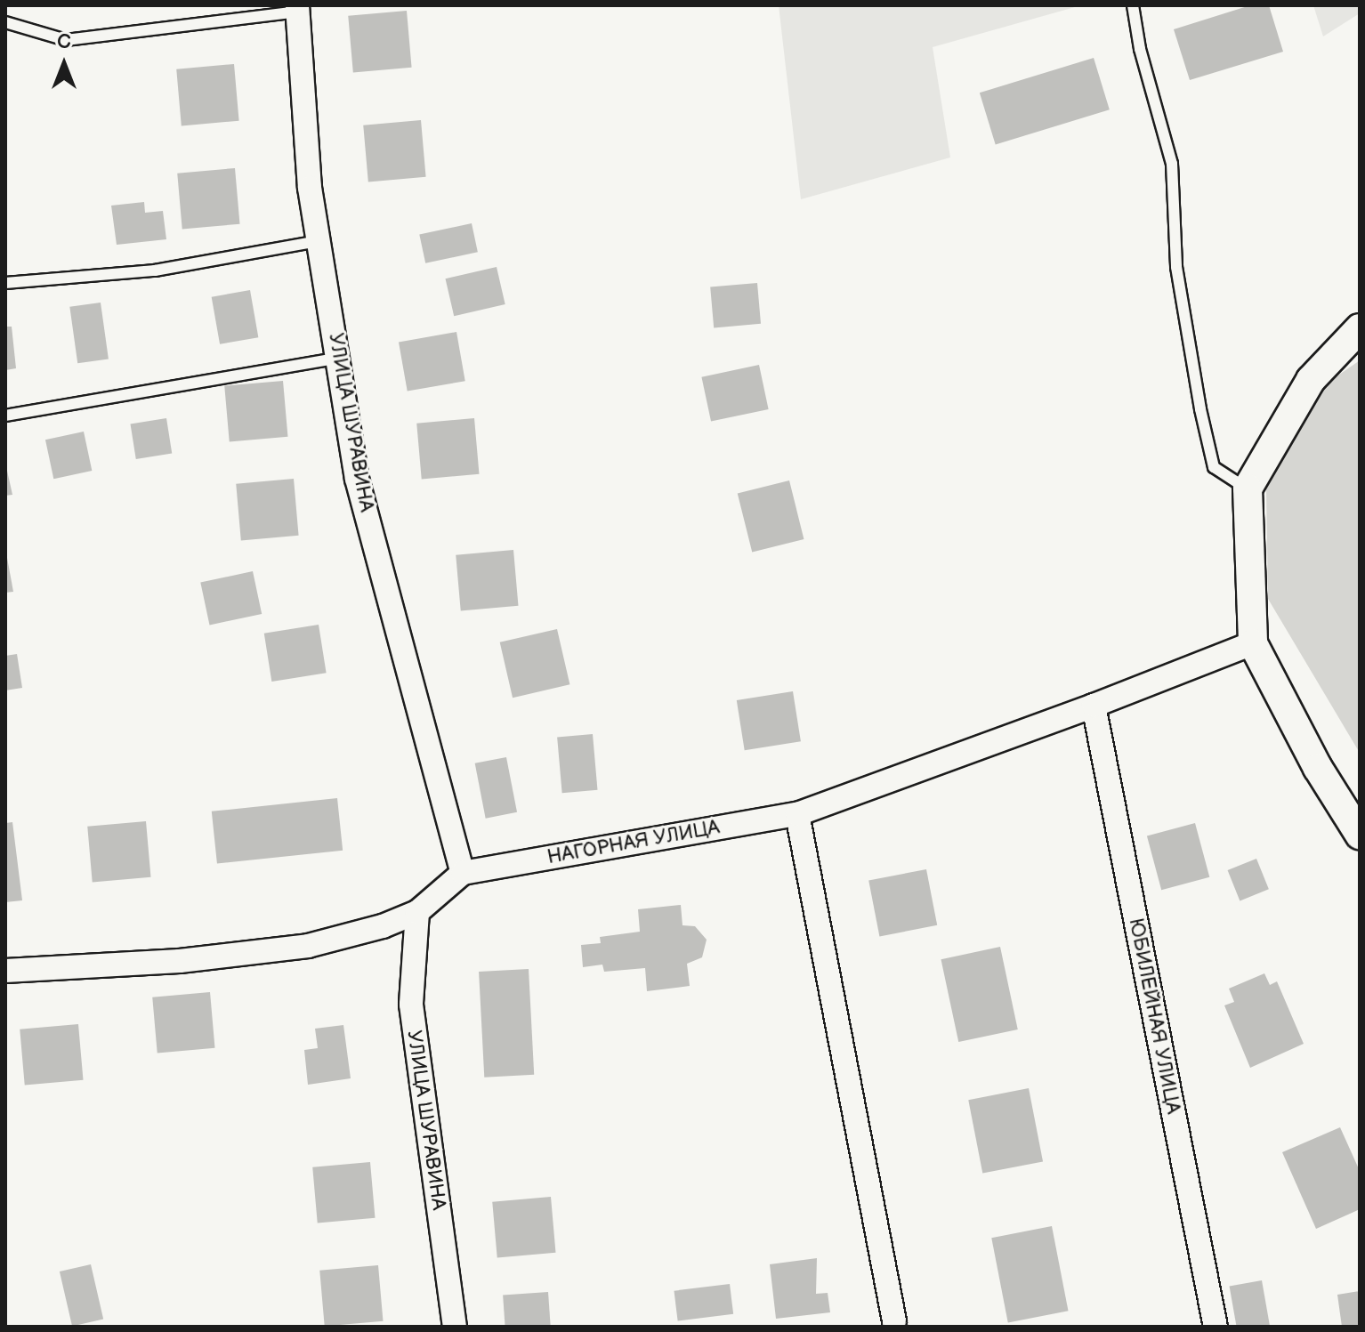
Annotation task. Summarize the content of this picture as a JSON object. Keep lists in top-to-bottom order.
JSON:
{
  "streets": {
    "street": ["УЛИЦА ШУРАВИНА", "НАГОРНАЯ УЛИЦА", "ЮБИЛЕЙНАЯ УЛИЦА"]
  },
  "crossings": [
    ["УЛИЦА ШУРАВИНА", "НАГОРНАЯ УЛИЦА"],
    ["НАГОРНАЯ УЛИЦА", "ЮБИЛЕЙНАЯ УЛИЦА"]
  ],
  "north": "top"
}
